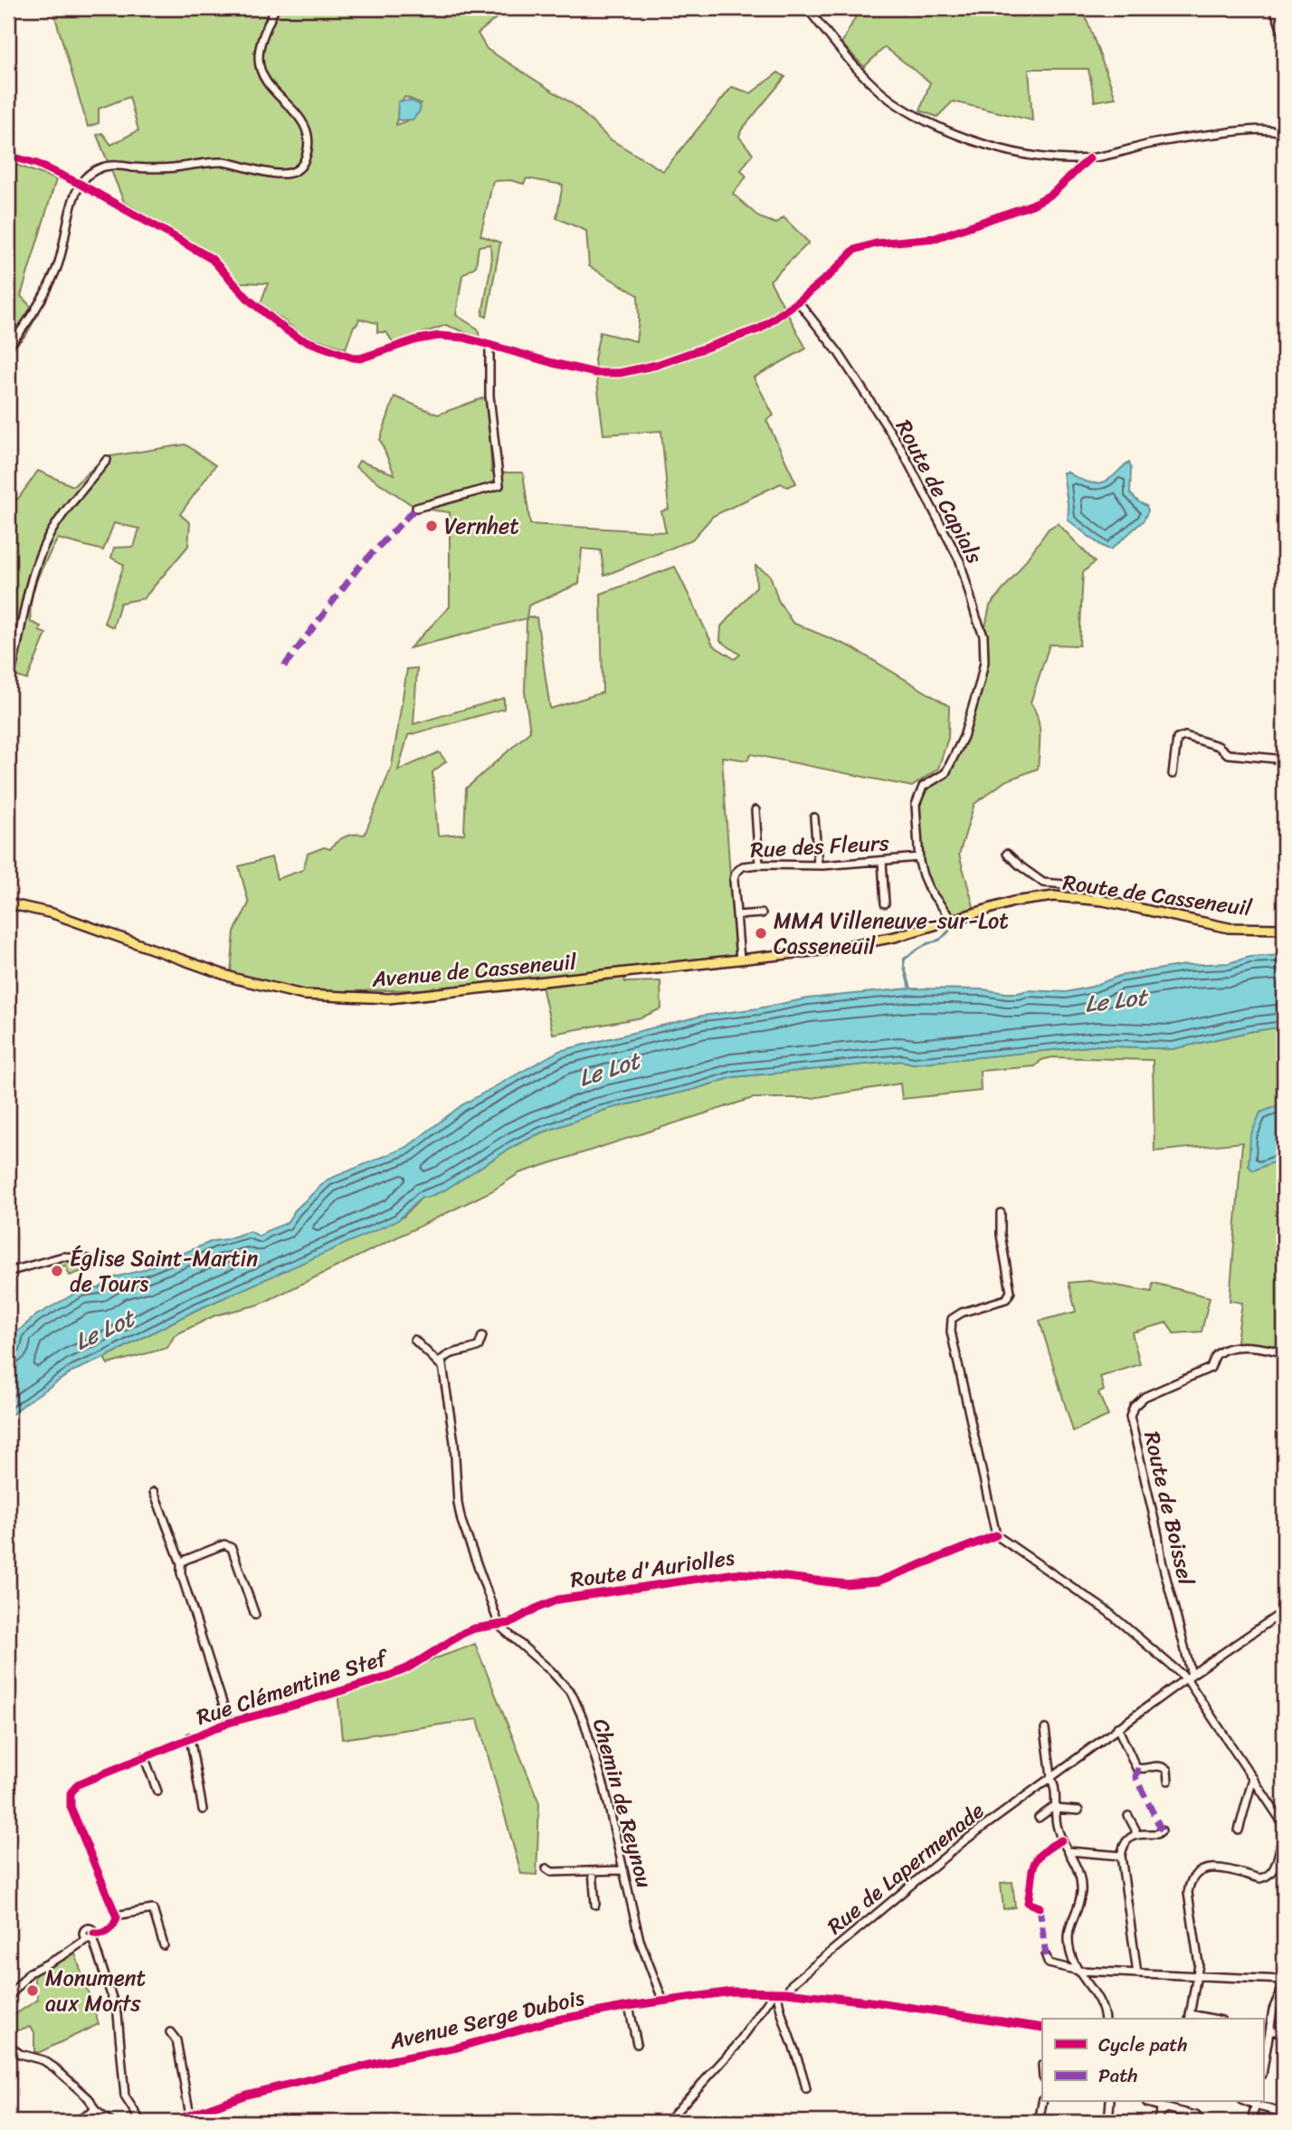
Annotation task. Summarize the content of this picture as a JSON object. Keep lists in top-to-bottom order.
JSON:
{
  "streets": {
    "main road": ["Route de Casseneuil", "Avenue de Casseneuil"],
    "street": [
      "Route de Capials",
      "Rue des Fleurs",
      "Route de Boissel",
      "Route d'Auriolles",
      "Rue Clémentine Stef",
      "Chemin de Reynou",
      "Rue de Lapermenade",
      "Avenue Serge Dubois"
    ]
  },
  "crossings": [
    ["Route de Capials", "Rue des Fleurs"],
    ["Route de Capials", "Route de Casseneuil"],
    ["Route de Capials", "Avenue de Casseneuil"],
    ["Rue des Fleurs", "Avenue de Casseneuil"],
    ["Route de Casseneuil", "Avenue de Casseneuil"],
    ["Route de Boissel", "Rue de Lapermenade"],
    ["Route d'Auriolles", "Rue Clémentine Stef"],
    ["Route d'Auriolles", "Chemin de Reynou"],
    ["Rue Clémentine Stef", "Chemin de Reynou"],
    ["Chemin de Reynou", "Avenue Serge Dubois"],
    ["Rue de Lapermenade", "Avenue Serge Dubois"]
  ],
  "water": ["Le Lot"],
  "places": [
    "Vernhet",
    "MMA Villeneuve-sur-Lot Casseneuil",
    "Église Saint-Martin de Tours",
    "Monument aux Morts"
  ],
  "legend": ["Cycle path", "Path"]
}
